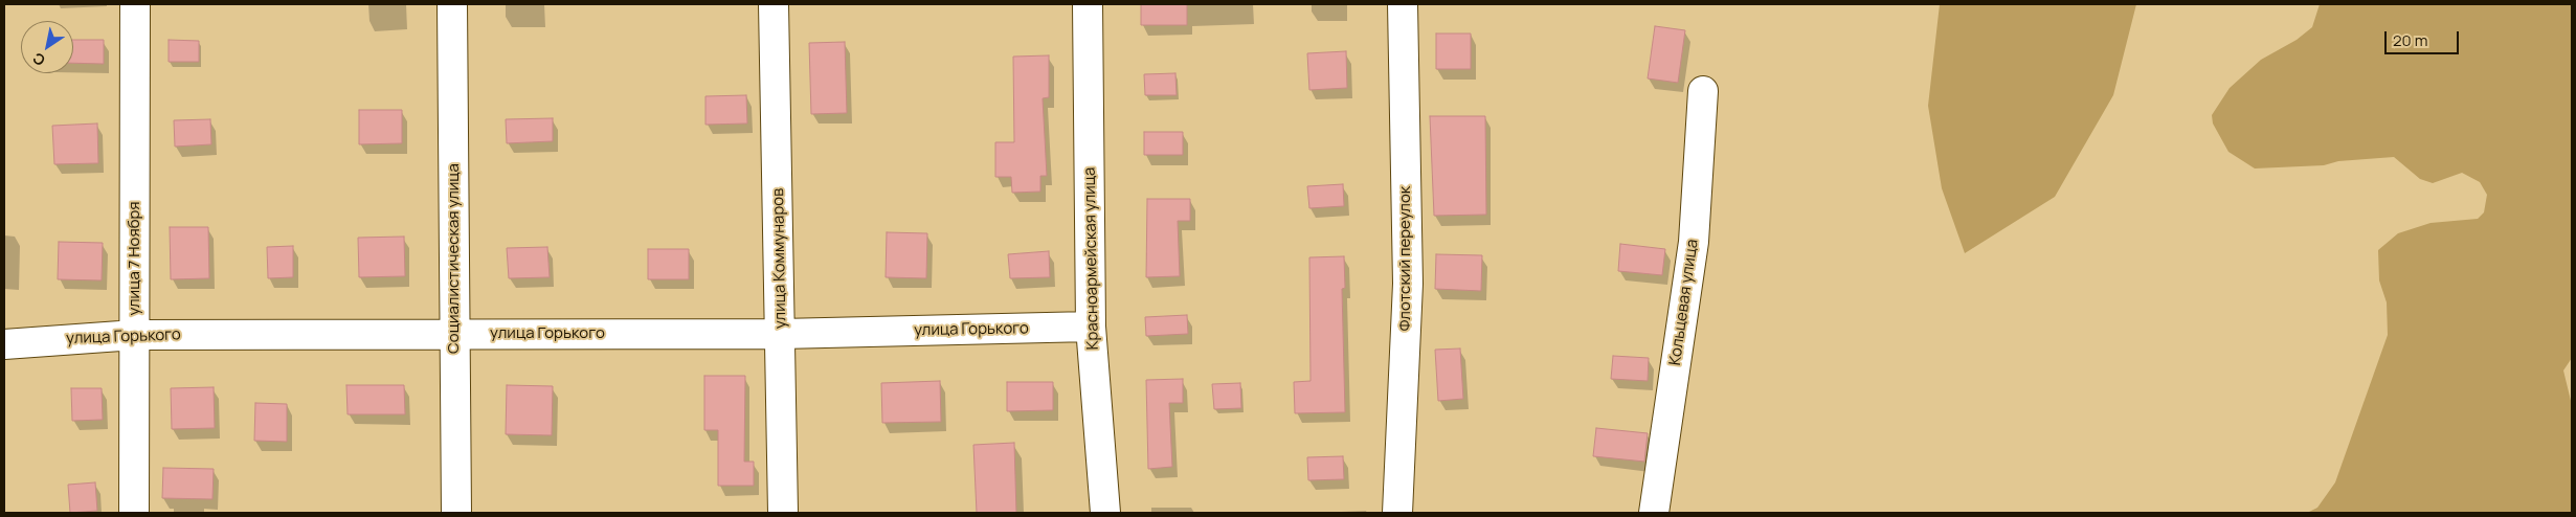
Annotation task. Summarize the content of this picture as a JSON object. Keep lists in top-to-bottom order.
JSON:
{
  "streets": {
    "street": [
      "улица 7 Ноября",
      "Социалистическая улица",
      "улица Коммунаров",
      "Красноармейская улица",
      "Флотский переулок",
      "Кольцевая улица",
      "улица Горького"
    ]
  },
  "crossings": [
    ["улица 7 Ноября", "улица Горького"],
    ["Социалистическая улица", "улица Горького"],
    ["улица Коммунаров", "улица Горького"],
    ["Красноармейская улица", "улица Горького"]
  ],
  "scale_bar": "20 m",
  "north": "bottom left"
}
